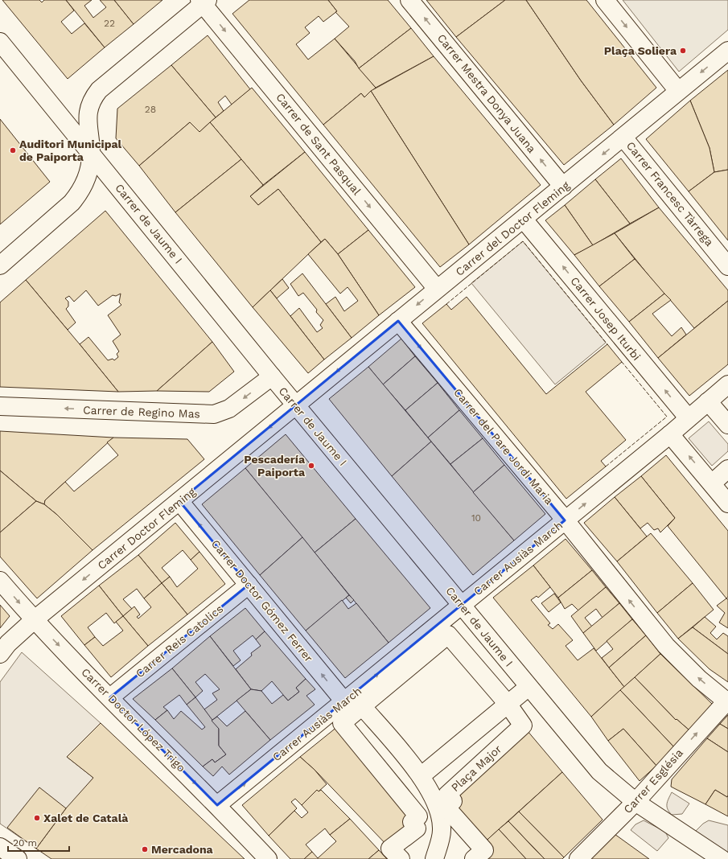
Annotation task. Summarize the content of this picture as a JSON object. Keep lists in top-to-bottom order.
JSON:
{
  "streets": {
    "street": [
      "Carrer Mestra Donya Juana",
      "Carrer de Sant Pasqual",
      "Carrer Francesc Tàrrega",
      "Carrer de Jaume I",
      "Carrer del Doctor Fleming",
      "Carrer Josep Iturbi",
      "Carrer de Regino Mas",
      "Carrer del Pare Jordi Maria",
      "Carrer Doctor Fleming",
      "Carrer Ausiàs March",
      "Carrer Doctor Gómez Ferrer",
      "Carrer Reis Catolics",
      "Carrer Doctor López Trigo",
      "Plaça Major",
      "Carrer Església"
    ]
  },
  "crossings": [
    ["Carrer Mestra Donya Juana", "Carrer del Doctor Fleming"],
    ["Carrer de Sant Pasqual", "Carrer del Doctor Fleming"],
    ["Carrer Francesc Tàrrega", "Carrer del Doctor Fleming"],
    ["Carrer de Jaume I", "Carrer del Doctor Fleming"],
    ["Carrer de Jaume I", "Carrer de Regino Mas"],
    ["Carrer de Jaume I", "Carrer Doctor Fleming"],
    ["Carrer de Jaume I", "Carrer Ausiàs March"],
    ["Carrer de Jaume I", "Carrer Església"],
    ["Carrer del Doctor Fleming", "Carrer Josep Iturbi"],
    ["Carrer del Doctor Fleming", "Carrer del Pare Jordi Maria"],
    ["Carrer del Doctor Fleming", "Carrer Doctor Fleming"],
    ["Carrer Josep Iturbi", "Carrer Ausiàs March"],
    ["Carrer del Pare Jordi Maria", "Carrer Ausiàs March"],
    ["Carrer del Pare Jordi Maria", "Carrer Església"],
    ["Carrer Doctor Fleming", "Carrer Doctor Gómez Ferrer"],
    ["Carrer Doctor Fleming", "Carrer Doctor López Trigo"],
    ["Carrer Ausiàs March", "Carrer Doctor Gómez Ferrer"],
    ["Carrer Ausiàs March", "Carrer Doctor López Trigo"],
    ["Carrer Doctor Gómez Ferrer", "Carrer Reis Catolics"],
    ["Carrer Reis Catolics", "Carrer Doctor López Trigo"]
  ],
  "one_way": [
    "Carrer de Sant Pasqual",
    "Carrer del Doctor Fleming",
    "Carrer Josep Iturbi",
    "Carrer de Regino Mas",
    "Carrer Doctor Fleming",
    "Carrer Doctor Gómez Ferrer",
    "Carrer Doctor López Trigo",
    "Carrer Església"
  ],
  "places": [
    "Plaça Soliera",
    "Auditori Municipal de Paiporta",
    "Pescadería Paiporta",
    "Xalet de Català",
    "Mercadona"
  ],
  "house_numbers": ["22", "28", "10"],
  "scale_bar": "20 m"
}
